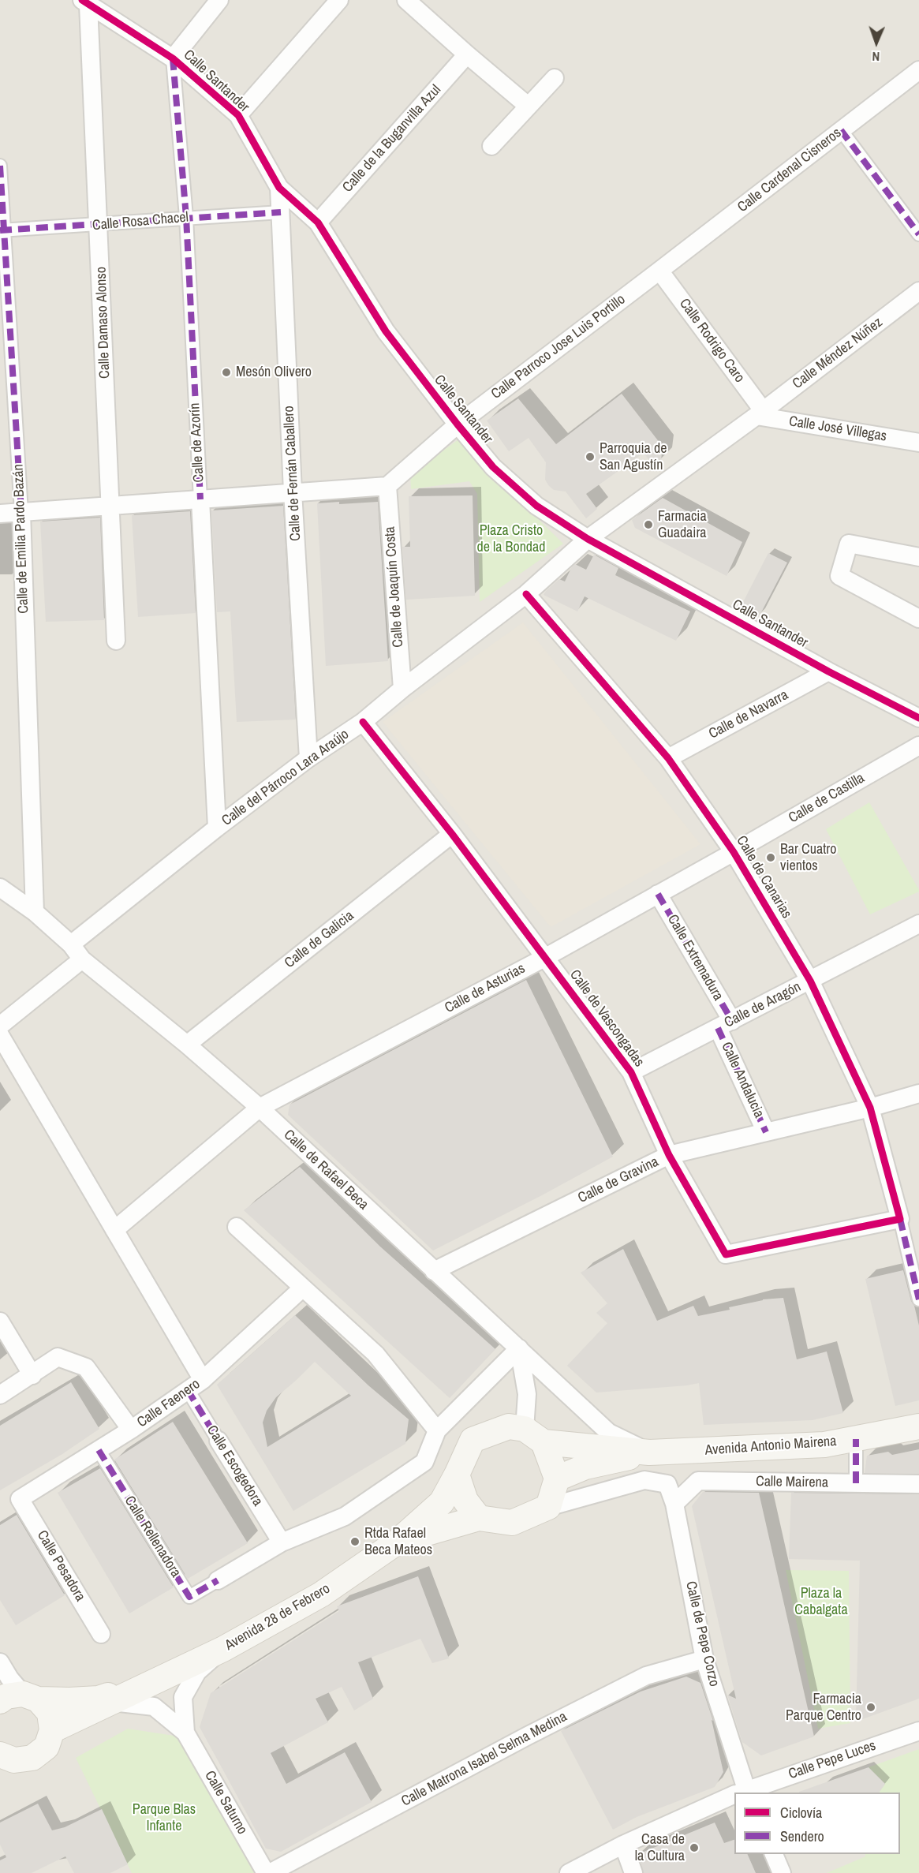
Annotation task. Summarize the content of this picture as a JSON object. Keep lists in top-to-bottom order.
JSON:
{
  "streets": {
    "main road": ["Avenida Antonio Mairena", "Avenida 28 de Febrero"],
    "street": [
      "Calle Santander",
      "Calle de la Buganvilla Azul",
      "Calle Cardenal Cisneros",
      "Calle Rosa Chacel",
      "Calle Damaso Alonso",
      "Calle Rodrigo Caro",
      "Calle Parroco Jose Luis Portillo",
      "Calle Méndez Núñez",
      "Calle José Villegas",
      "Calle de Azorín",
      "Calle de Fernán Caballero",
      "Calle de Emilia Pardo Bazán",
      "Calle de Joaquín Costa",
      "Calle de Navarra",
      "Calle del Párroco Lara Araújo",
      "Calle de Castilla",
      "Calle de Canarias",
      "Calle de Galicia",
      "Calle Extremadura",
      "Calle de Asturias",
      "Calle de Aragón",
      "Calle de Vascongadas",
      "Calle Andalucia",
      "Calle de Rafael Beca",
      "Calle de Gravina",
      "Calle Faenero",
      "Calle Escogedora",
      "Calle Mairena",
      "Calle Rellenadora",
      "Calle Pesadora",
      "Calle de Pepe Corzo",
      "Calle Matrona Isabel Selma Medina",
      "Calle Pepe Luces",
      "Calle Saturno"
    ]
  },
  "crossings": [
    ["Calle Santander", "Calle de la Buganvilla Azul"],
    ["Calle Santander", "Calle Damaso Alonso"],
    ["Calle Santander", "Calle Parroco Jose Luis Portillo"],
    ["Calle Santander", "Calle Méndez Núñez"],
    ["Calle Santander", "Calle de Azorín"],
    ["Calle Santander", "Calle de Fernán Caballero"],
    ["Calle Santander", "Calle de Navarra"],
    ["Calle Santander", "Calle del Párroco Lara Araújo"],
    ["Calle Cardenal Cisneros", "Calle Rodrigo Caro"],
    ["Calle Cardenal Cisneros", "Calle Parroco Jose Luis Portillo"],
    ["Calle Rosa Chacel", "Calle Damaso Alonso"],
    ["Calle Rosa Chacel", "Calle de Azorín"],
    ["Calle Rosa Chacel", "Calle de Fernán Caballero"],
    ["Calle Rosa Chacel", "Calle de Emilia Pardo Bazán"],
    ["Calle Rodrigo Caro", "Calle Parroco Jose Luis Portillo"],
    ["Calle Rodrigo Caro", "Calle Méndez Núñez"],
    ["Calle Rodrigo Caro", "Calle José Villegas"],
    ["Calle Parroco Jose Luis Portillo", "Calle de Joaquín Costa"],
    ["Calle Méndez Núñez", "Calle José Villegas"],
    ["Calle Méndez Núñez", "Calle del Párroco Lara Araújo"],
    ["Calle de Azorín", "Calle del Párroco Lara Araújo"],
    ["Calle de Fernán Caballero", "Calle del Párroco Lara Araújo"],
    ["Calle de Emilia Pardo Bazán", "Calle de Rafael Beca"],
    ["Calle de Joaquín Costa", "Calle del Párroco Lara Araújo"],
    ["Calle de Navarra", "Calle de Canarias"],
    ["Calle del Párroco Lara Araújo", "Calle de Canarias"],
    ["Calle del Párroco Lara Araújo", "Calle de Vascongadas"],
    ["Calle del Párroco Lara Araújo", "Calle de Rafael Beca"],
    ["Calle de Castilla", "Calle de Canarias"],
    ["Calle de Castilla", "Calle de Asturias"],
    ["Calle de Canarias", "Calle de Asturias"],
    ["Calle de Canarias", "Calle de Aragón"],
    ["Calle de Canarias", "Calle de Vascongadas"],
    ["Calle de Canarias", "Calle de Gravina"],
    ["Calle de Galicia", "Calle de Vascongadas"],
    ["Calle de Galicia", "Calle de Rafael Beca"],
    ["Calle Extremadura", "Calle de Asturias"],
    ["Calle Extremadura", "Calle de Aragón"],
    ["Calle Extremadura", "Calle Andalucia"],
    ["Calle de Asturias", "Calle de Vascongadas"],
    ["Calle de Asturias", "Calle de Rafael Beca"],
    ["Calle de Aragón", "Calle de Vascongadas"],
    ["Calle de Aragón", "Calle Andalucia"],
    ["Calle de Vascongadas", "Calle de Gravina"],
    ["Calle Andalucia", "Calle de Gravina"],
    ["Calle de Rafael Beca", "Calle de Gravina"],
    ["Calle de Rafael Beca", "Avenida Antonio Mairena"],
    ["Calle Faenero", "Calle Escogedora"],
    ["Calle Faenero", "Calle Rellenadora"],
    ["Calle Faenero", "Calle Pesadora"],
    ["Calle Mairena", "Calle de Pepe Corzo"],
    ["Avenida 28 de Febrero", "Calle de Pepe Corzo"],
    ["Calle de Pepe Corzo", "Calle Matrona Isabel Selma Medina"],
    ["Calle de Pepe Corzo", "Calle Pepe Luces"]
  ],
  "parks": ["Plaza Cristo de la Bondad", "Plaza la Cabalgata", "Parque Blas Infante"],
  "places": [
    "Mesón Olivero",
    "Parroquia de San Agustín",
    "Farmacia Guadaira",
    "Bar Cuatro vientos",
    "Rtda Rafael Beca Mateos",
    "Farmacia Parque Centro",
    "Casa de la Cultura"
  ],
  "legend": ["Ciclovía", "Sendero"],
  "north": "bottom"
}
